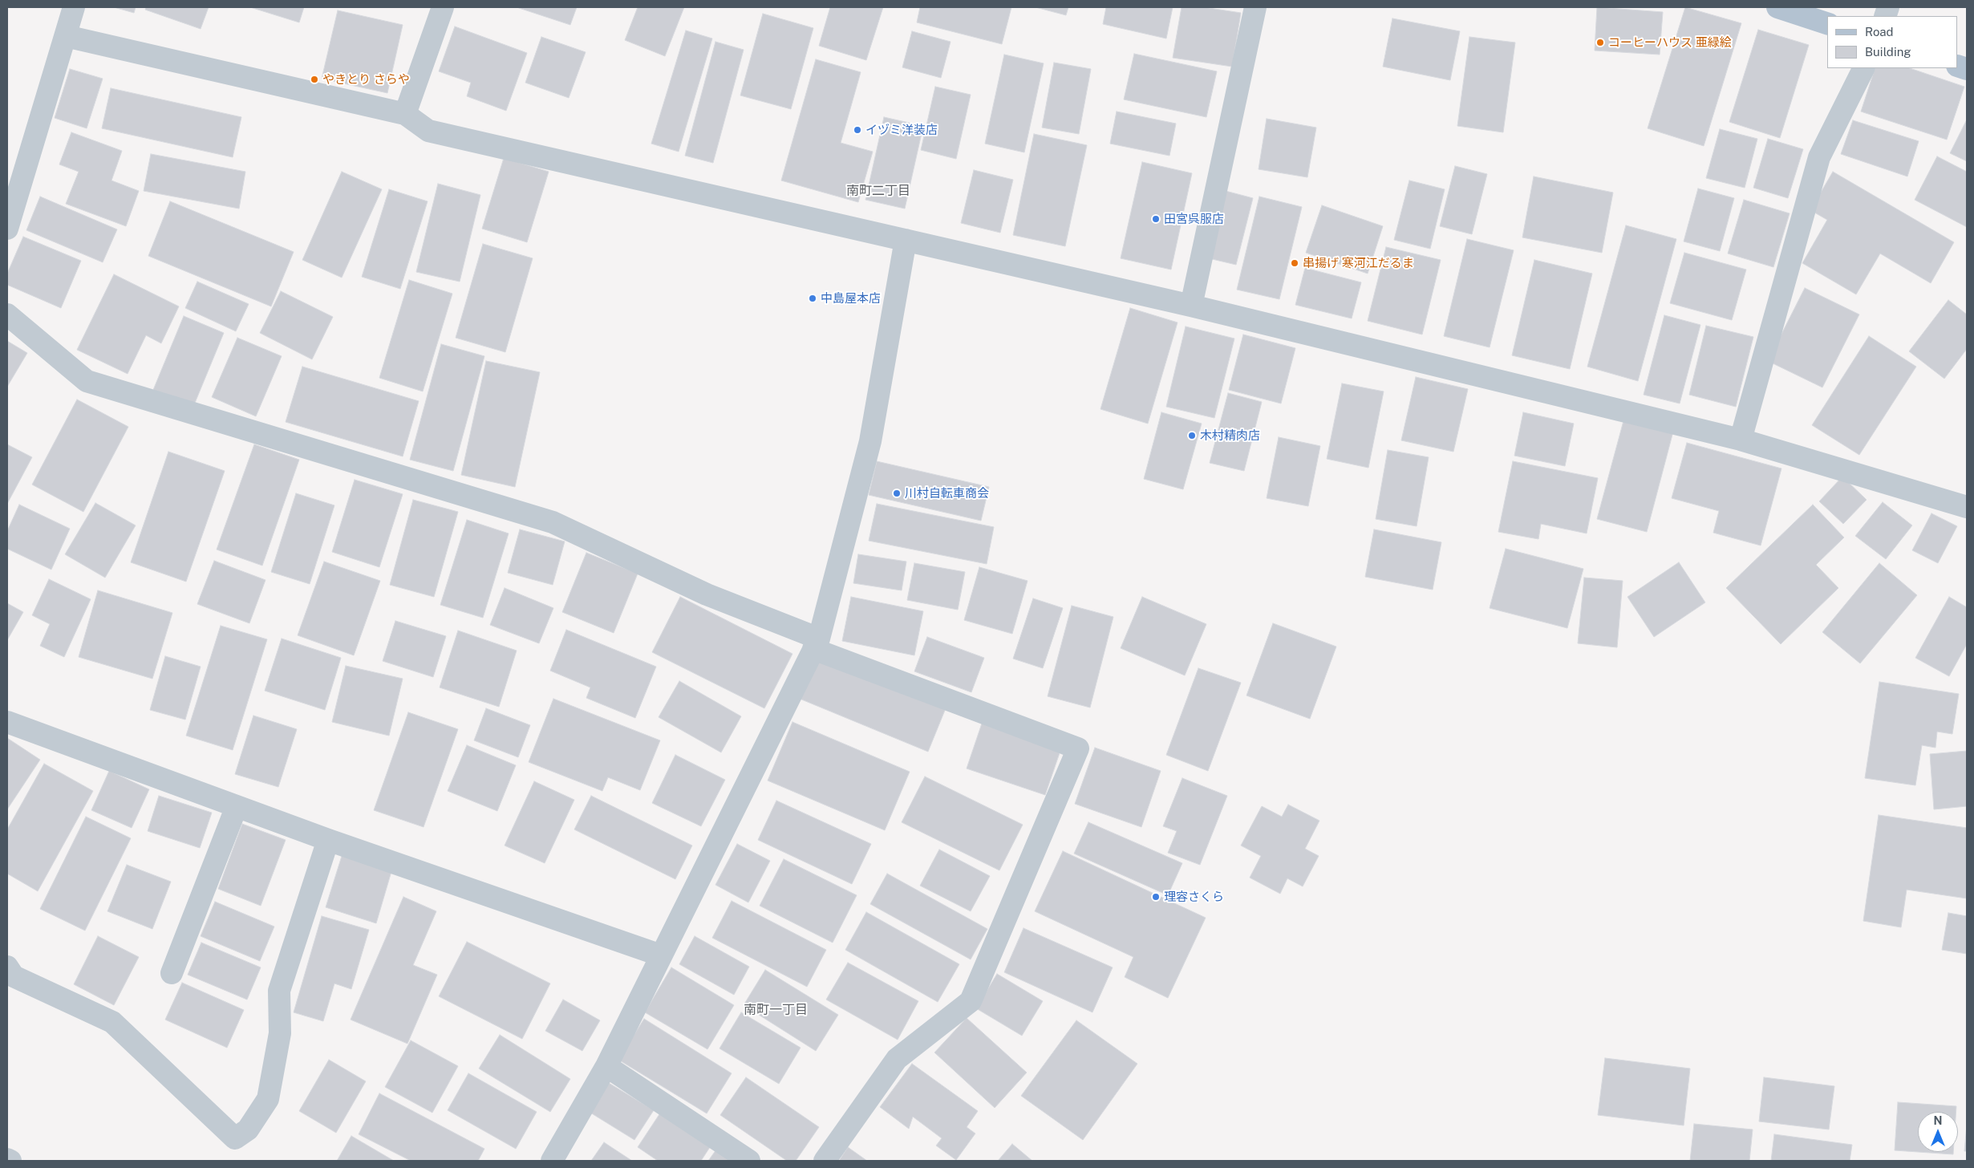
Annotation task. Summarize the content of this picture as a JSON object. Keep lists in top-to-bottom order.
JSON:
{
  "districts": ["南町二丁目", "南町一丁目"],
  "places": [
    "コーヒーハウス 亜緑絵",
    "やきとり さらや",
    "イヅミ洋装店",
    "田宮呉服店",
    "串揚げ 寒河江だるま",
    "中島屋本店",
    "木村精肉店",
    "川村自転車商会",
    "理容さくら"
  ],
  "legend": ["Road", "Building"],
  "north": "top"
}
